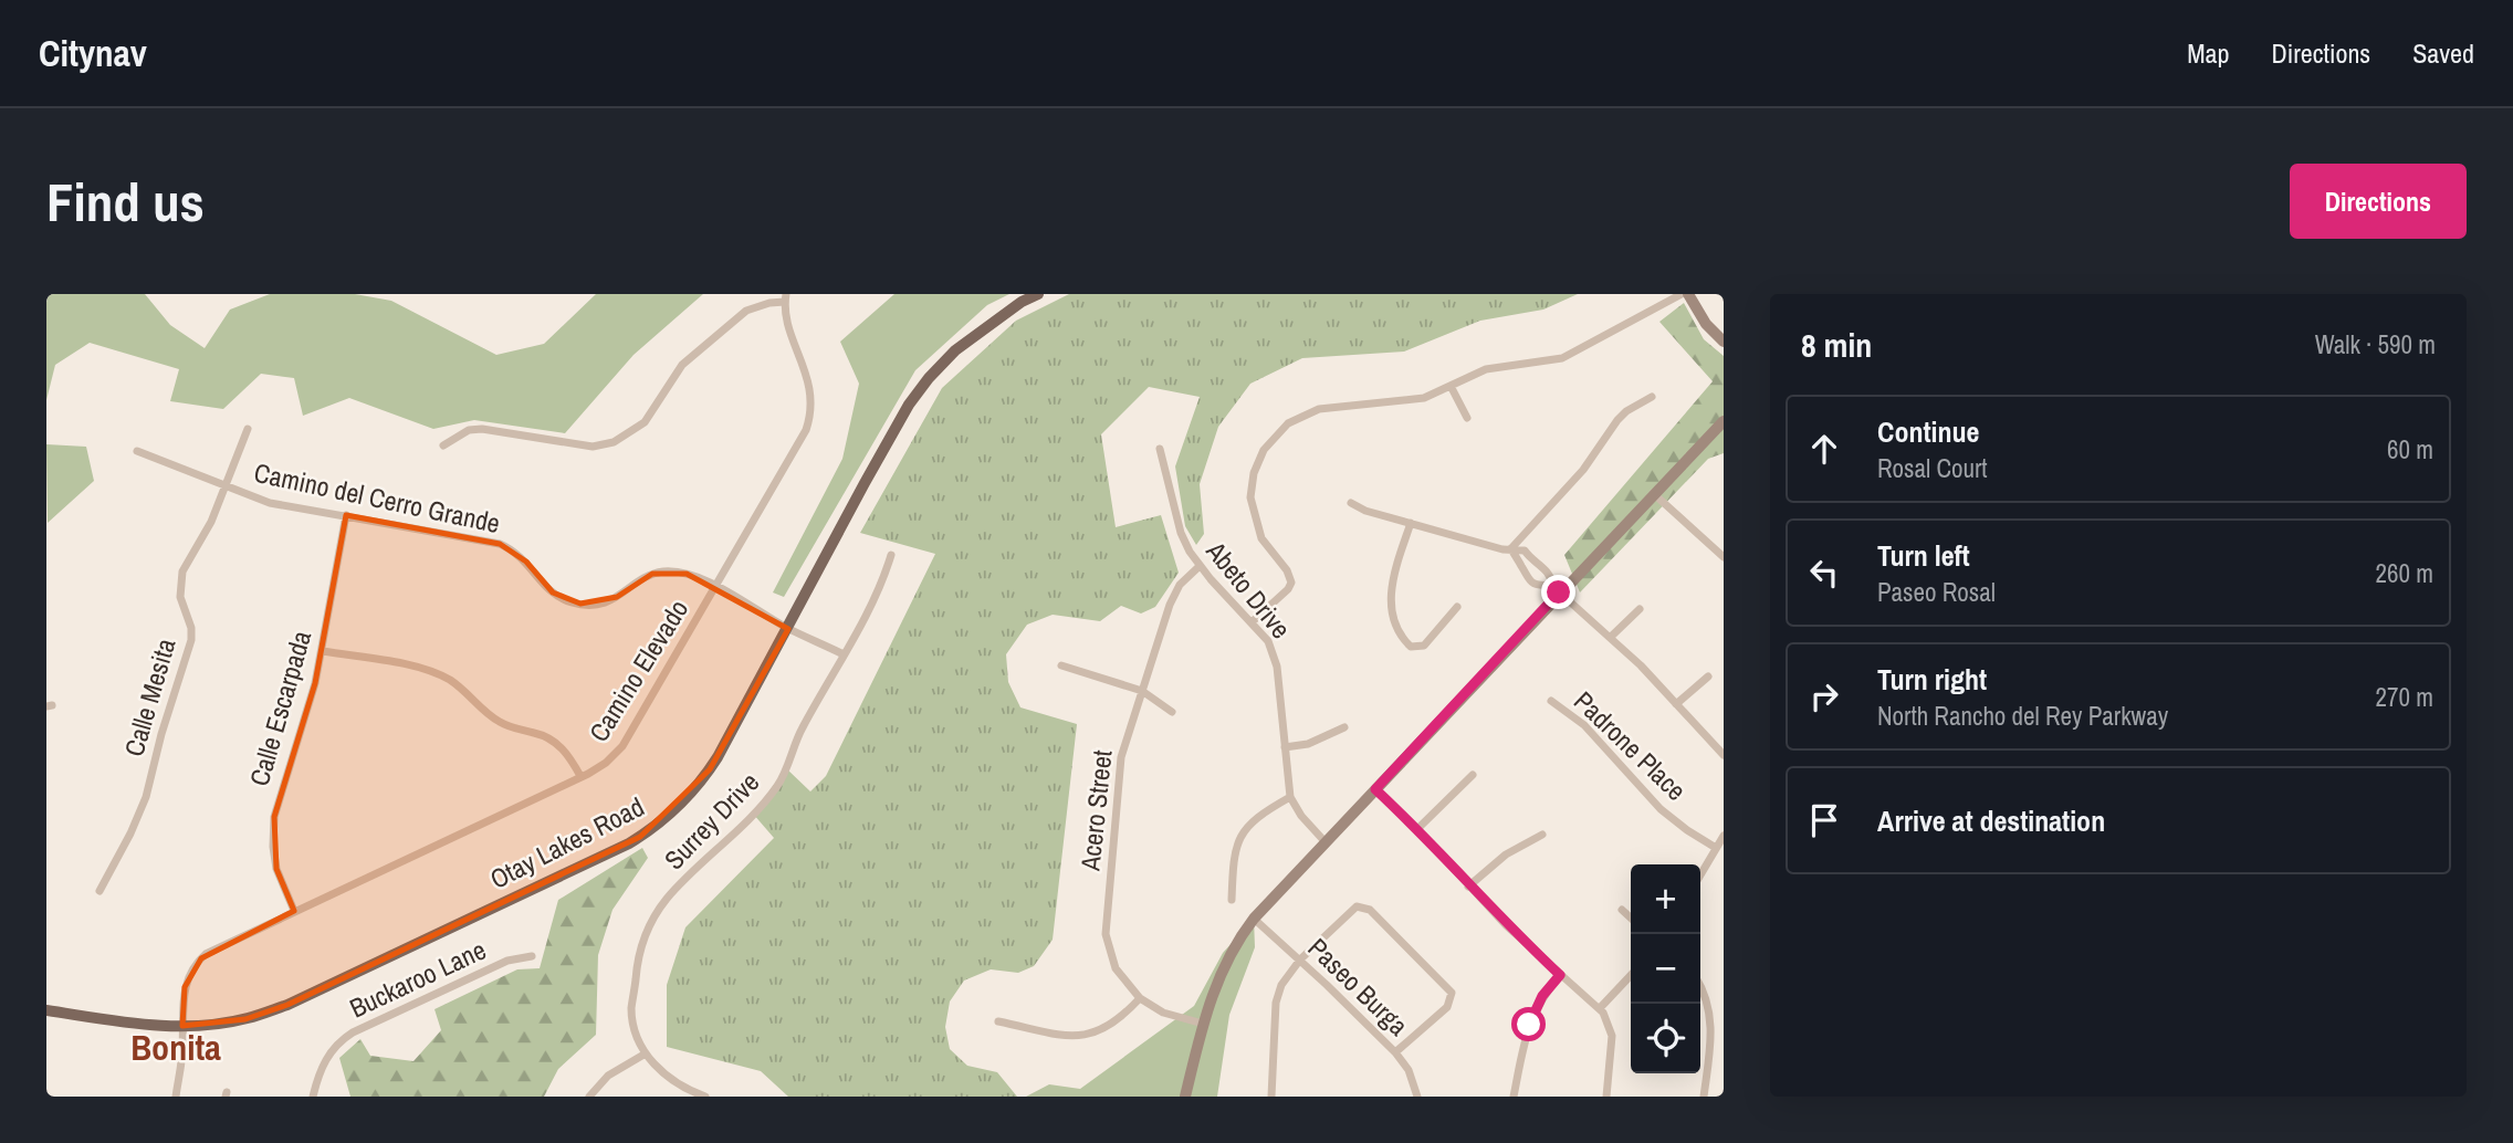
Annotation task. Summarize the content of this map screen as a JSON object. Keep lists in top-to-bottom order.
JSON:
{
  "streets": {
    "main road": ["Otay Lakes Road"],
    "street": [
      "Camino del Cerro Grande",
      "Abeto Drive",
      "Camino Elevado",
      "Calle Mesita",
      "Calle Escarpada",
      "Padrone Place",
      "Acero Street",
      "Surrey Drive",
      "Buckaroo Lane",
      "Paseo Burga"
    ]
  },
  "crossings": [
    ["Camino del Cerro Grande", "Camino Elevado"],
    ["Camino del Cerro Grande", "Calle Mesita"],
    ["Camino del Cerro Grande", "Calle Escarpada"],
    ["Camino del Cerro Grande", "Surrey Drive"],
    ["Camino del Cerro Grande", "Otay Lakes Road"],
    ["Abeto Drive", "Acero Street"],
    ["Camino Elevado", "Calle Escarpada"],
    ["Camino Elevado", "Otay Lakes Road"]
  ],
  "districts": ["Bonita"],
  "page": {
    "header": "Citynav",
    "nav": ["Map", "Directions", "Saved"],
    "buttons": "Directions",
    "title": "Find us",
    "heading": ["8 min", "Walk · 590 m"],
    "list": [
      ["Continue", "Rosal Court", "60 m"],
      ["Turn left", "Paseo Rosal", "260 m"],
      ["Turn right", "North Rancho del Rey Parkway", "270 m"],
      "Arrive at destination"
    ],
    "map_buttons": ["+", "−"]
  }
}
